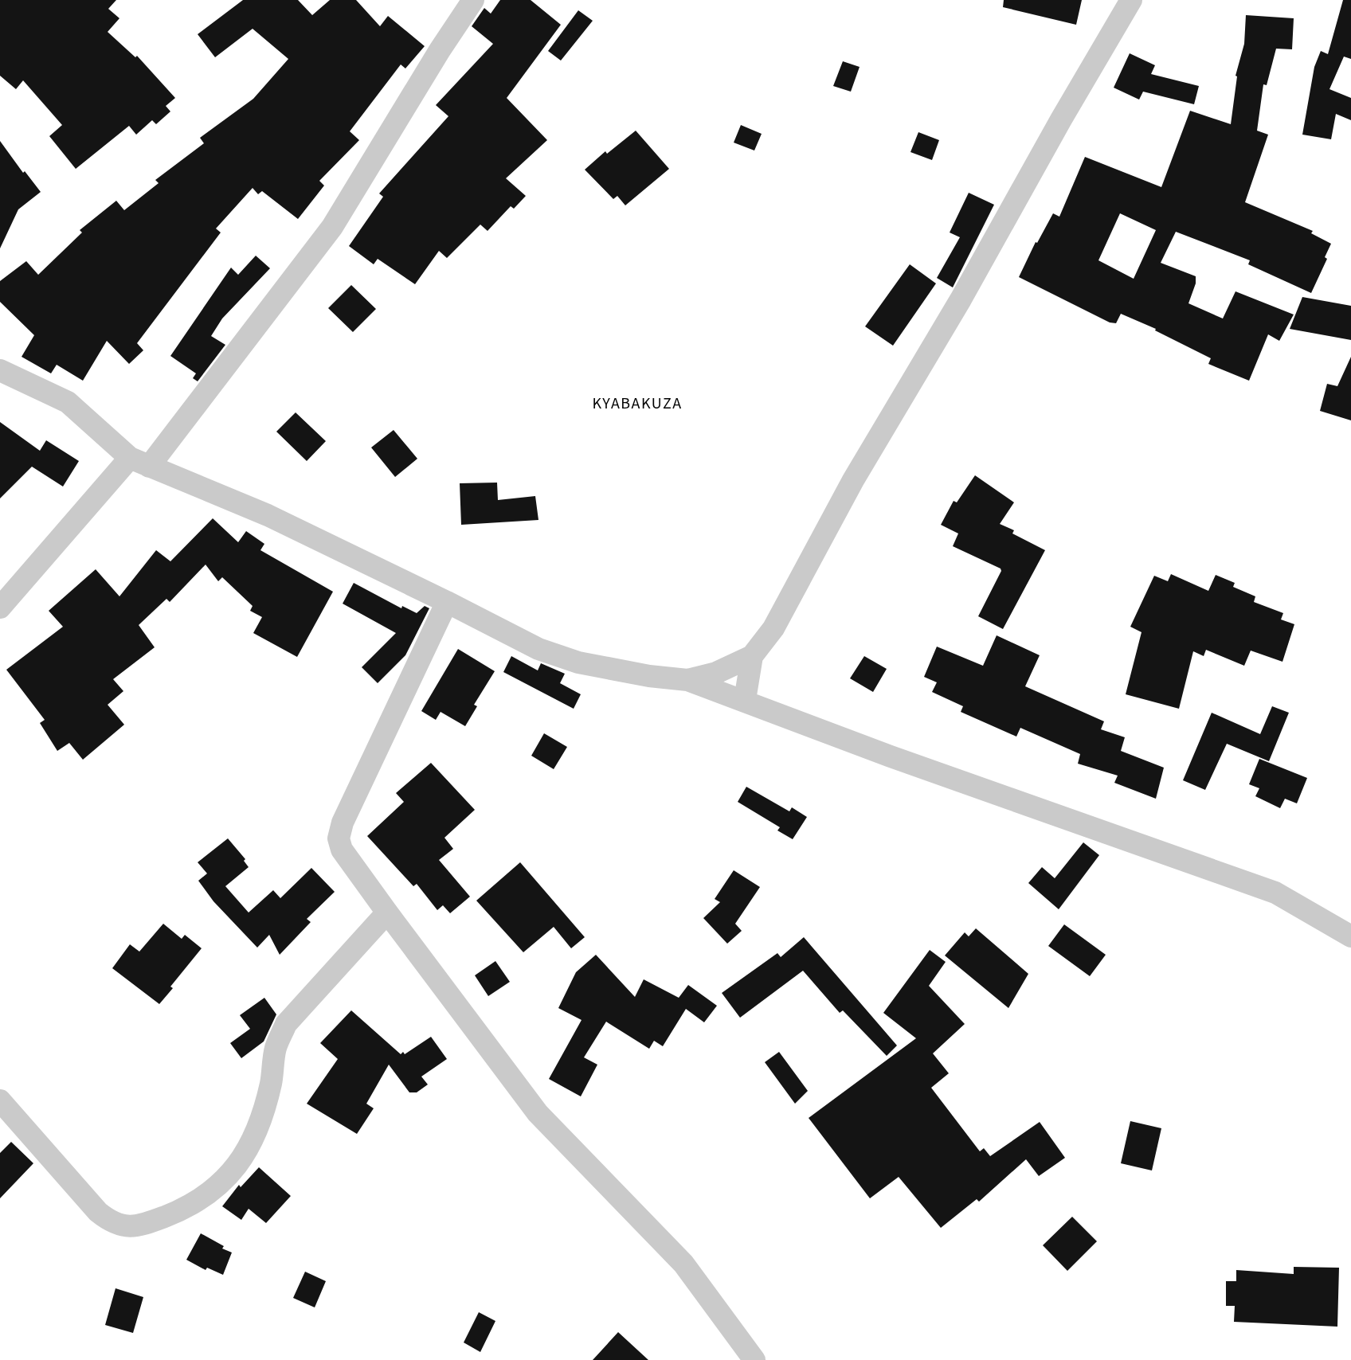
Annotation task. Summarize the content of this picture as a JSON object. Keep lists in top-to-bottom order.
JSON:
{
  "districts": ["KYABAKUZA"]
}
